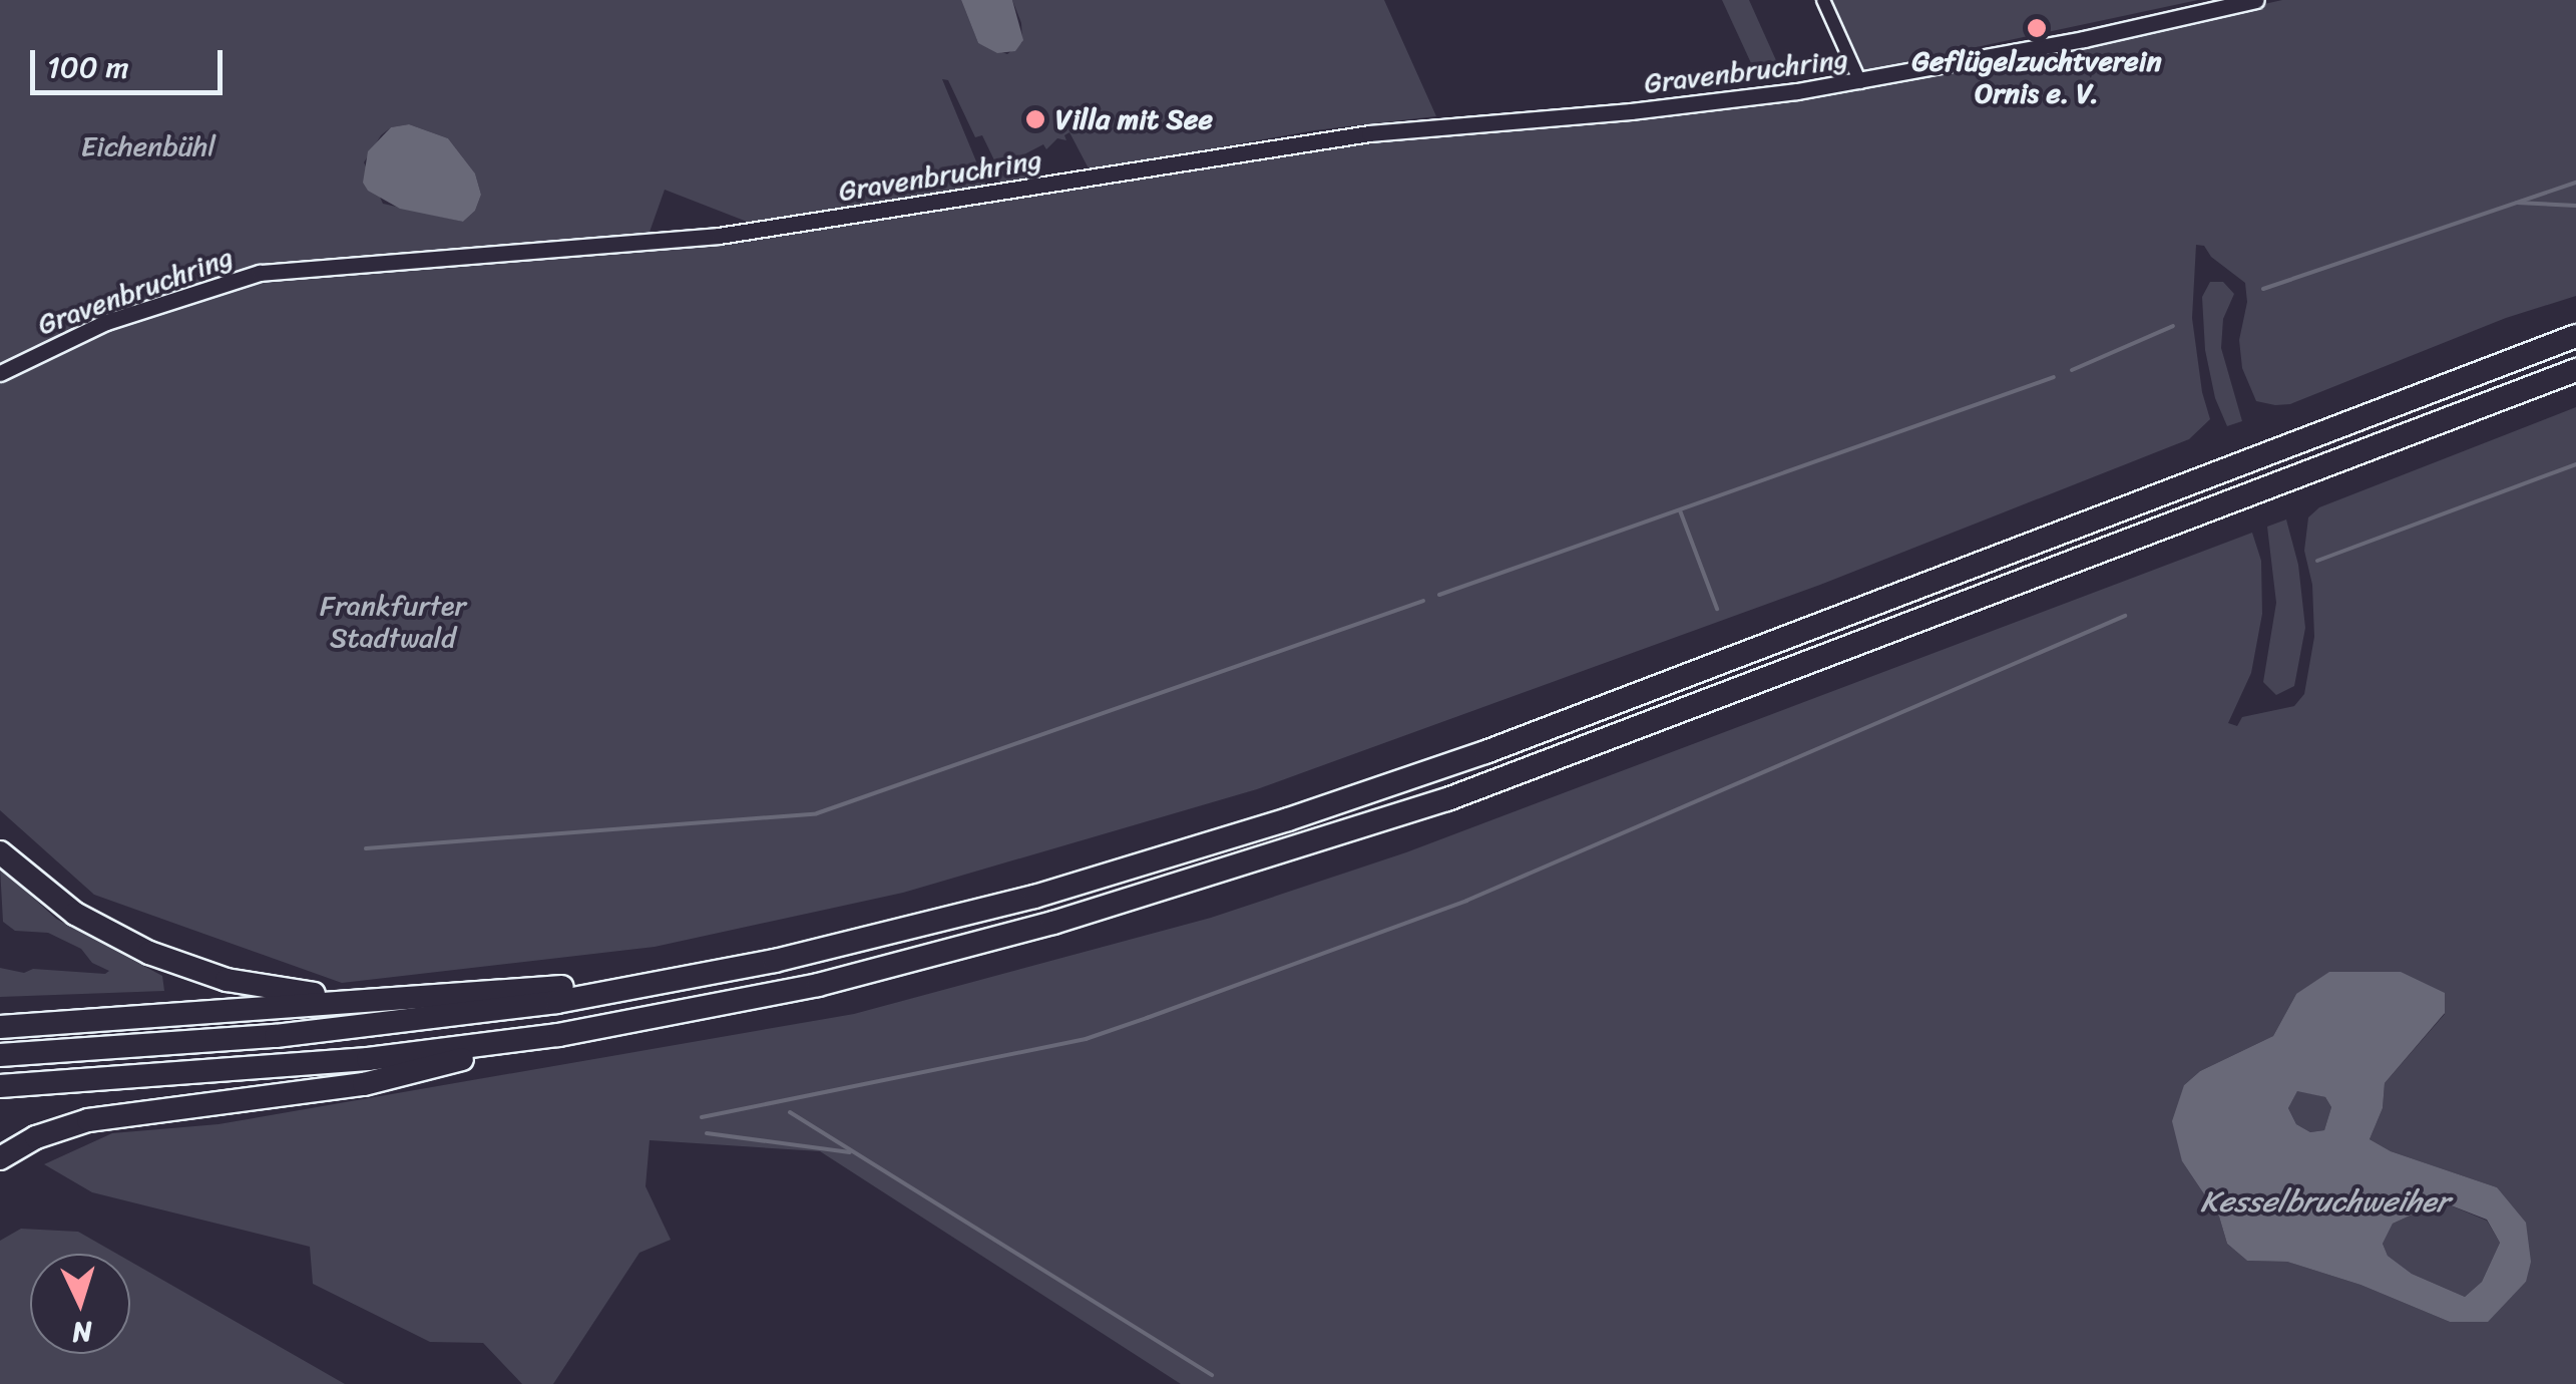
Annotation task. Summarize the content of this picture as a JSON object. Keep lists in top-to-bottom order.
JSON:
{
  "streets": {
    "street": ["Gravenbruchring"]
  },
  "water": ["Kesselbruchweiher"],
  "parks": ["Eichenbühl", "Frankfurter Stadtwald"],
  "places": ["Geflügelzuchtverein Ornis e. V.", "Villa mit See"],
  "scale_bar": "100 m",
  "north": "bottom"
}
